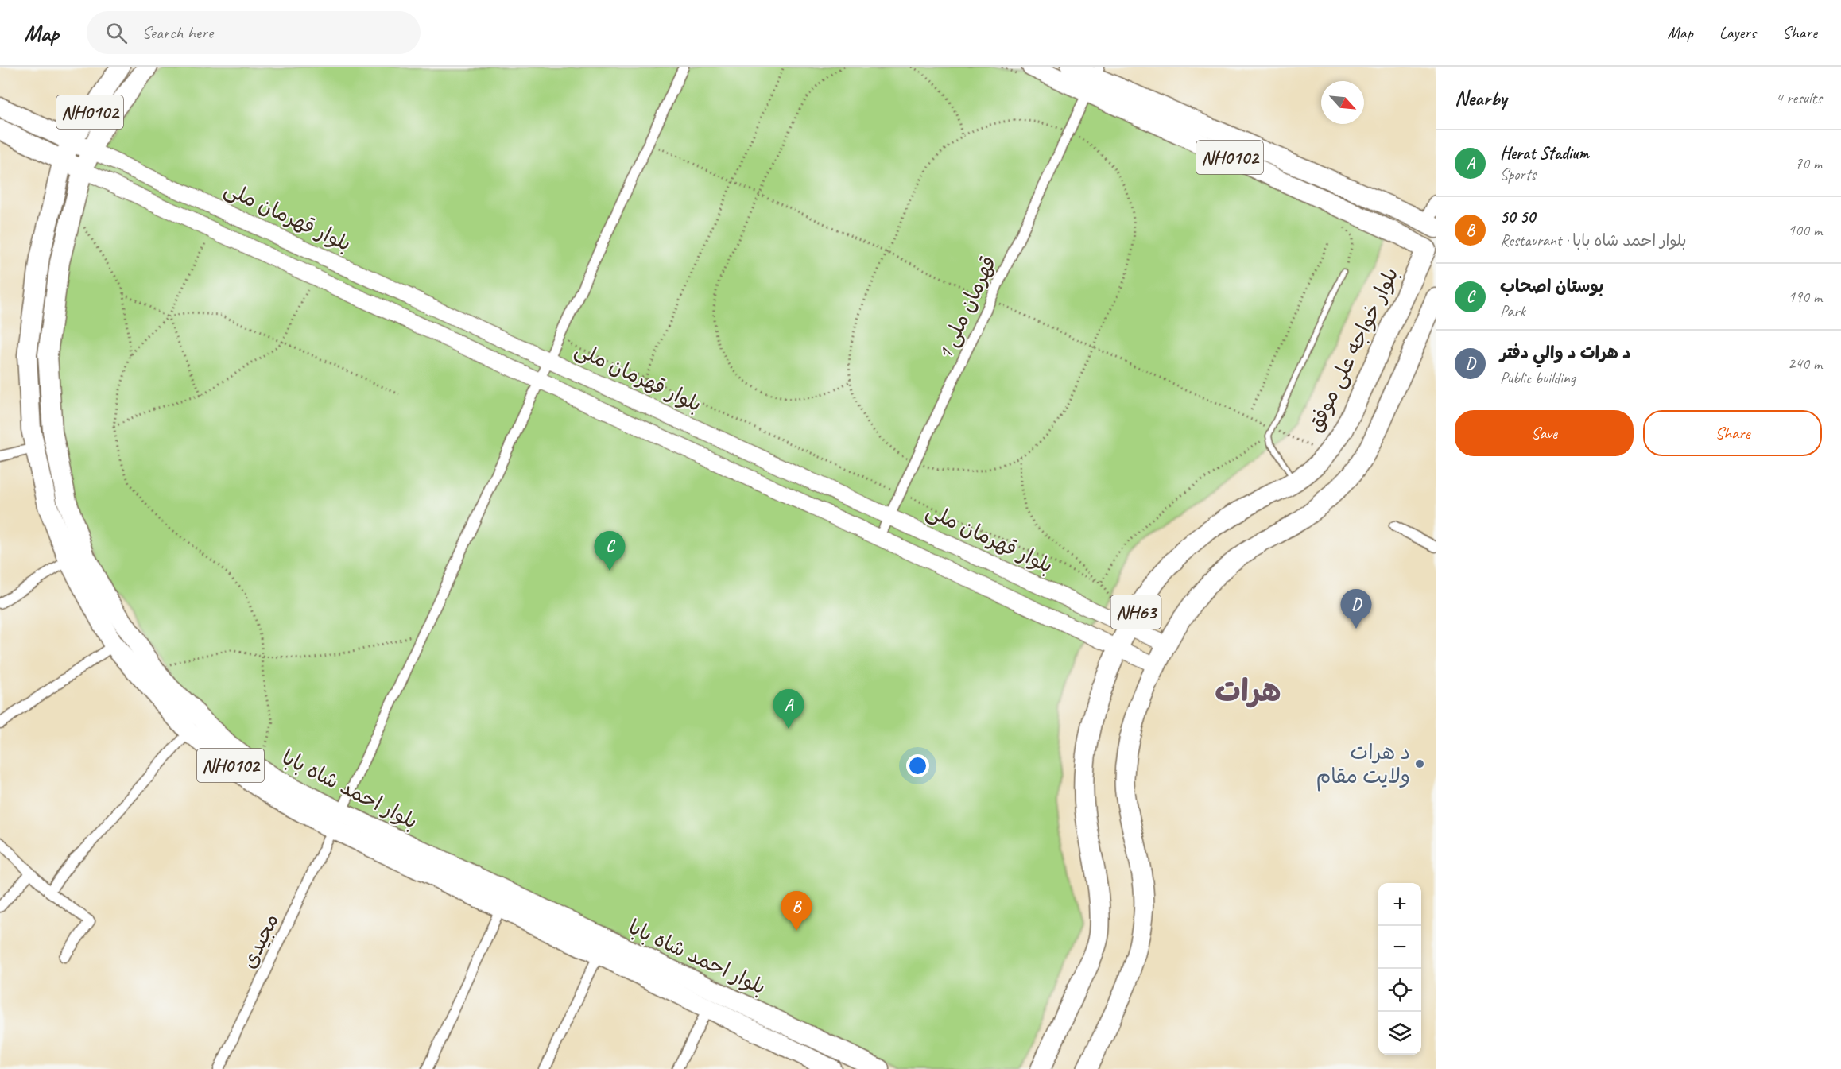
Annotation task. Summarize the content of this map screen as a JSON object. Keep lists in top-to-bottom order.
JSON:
{
  "streets": {
    "highway": [
      "NH0102",
      "بلوار خواجه علی موفق",
      "NH63",
      "بلوار احمد شاه بابا"
    ],
    "main road": ["بلوار قهرمان ملی"],
    "street": ["قهرمان ملی 1", "مجیدی"]
  },
  "crossings": [
    ["NH0102", "بلوار قهرمان ملی"],
    ["NH0102", "قهرمان ملی 1"],
    ["NH0102", "بلوار خواجه علی موفق"],
    ["NH0102", "بلوار احمد شاه بابا"],
    ["بلوار قهرمان ملی", "قهرمان ملی 1"],
    ["بلوار قهرمان ملی", "بلوار خواجه علی موفق"],
    ["بلوار قهرمان ملی", "NH63"],
    ["بلوار قهرمان ملی", "بلوار احمد شاه بابا"],
    ["بلوار قهرمان ملی", "مجیدی"],
    ["بلوار احمد شاه بابا", "مجیدی"]
  ],
  "districts": ["هرات"],
  "places": ["د هرات ولایت مقام"],
  "north": "bottom right",
  "page": {
    "header": "Map",
    "search": "Search here",
    "nav": ["Map", "Layers", "Share"],
    "heading": ["Nearby", "4 results"],
    "list": [
      {
        "mark": "A",
        "name": "Herat Stadium",
        "note": "Sports",
        "value": "70 m"
      },
      {
        "mark": "B",
        "name": "50 50",
        "note": "Restaurant · بلوار احمد شاه بابا",
        "value": "100 m"
      },
      {
        "mark": "C",
        "name": "بوستان اصحاب",
        "note": "Park",
        "value": "190 m"
      },
      {
        "mark": "D",
        "name": "د هرات د والي دفتر",
        "note": "Public building",
        "value": "240 m"
      }
    ],
    "buttons": ["Save", "Share"],
    "pins": [
      "C",
      "D",
      "A",
      "B"
    ],
    "map_buttons": ["+", "−"]
  }
}
